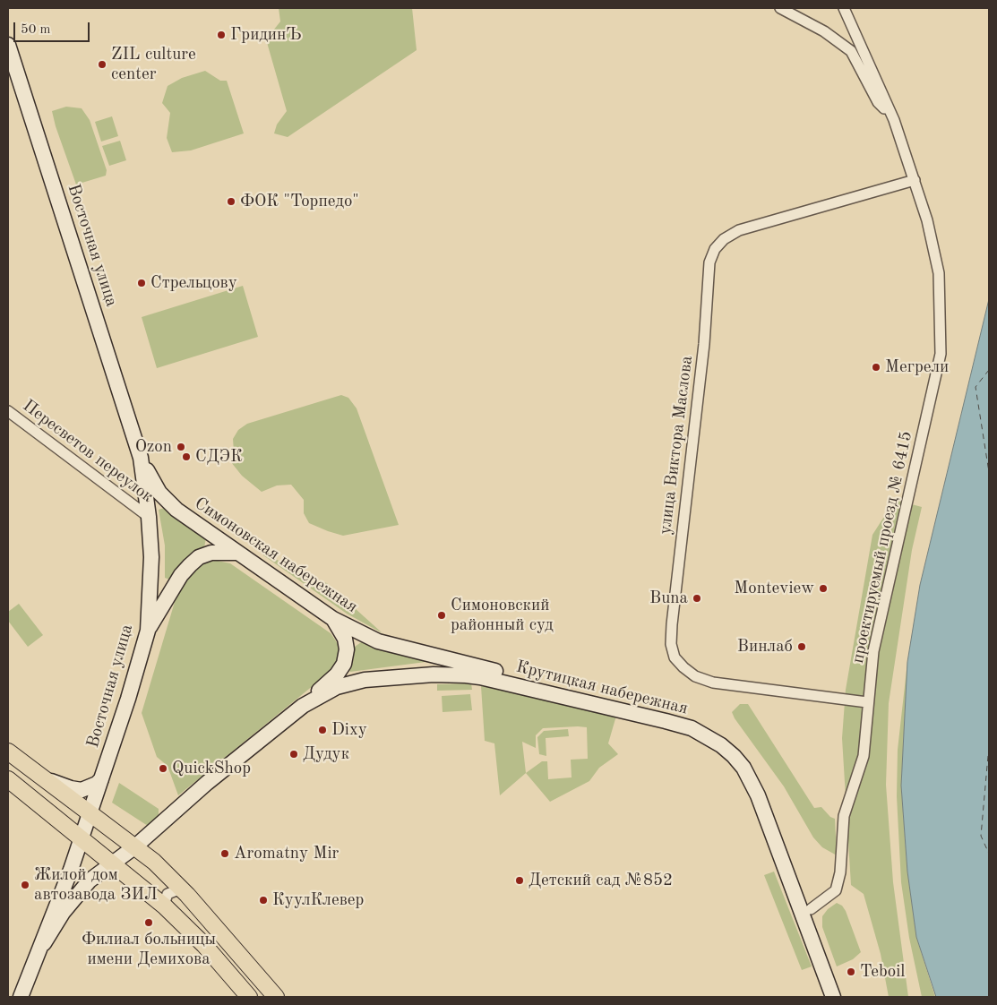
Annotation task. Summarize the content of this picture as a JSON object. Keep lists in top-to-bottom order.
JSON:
{
  "streets": {
    "main road": ["Восточная улица", "Симоновская набережная", "Крутицкая набережная"],
    "street": ["улица Виктора Маслова", "Пересветов переулок", "проектируемый проезд № 6415"]
  },
  "crossings": [
    ["Восточная улица", "Пересветов переулок"],
    ["Восточная улица", "Симоновская набережная"],
    ["улица Виктора Маслова", "проектируемый проезд № 6415"],
    ["проектируемый проезд № 6415", "Крутицкая набережная"],
    ["Симоновская набережная", "Крутицкая набережная"]
  ],
  "places": [
    "ГридинЪ",
    "ZIL culture center",
    "ФОК \"Торпедо\"",
    "Стрельцову",
    "Мегрели",
    "Ozon",
    "СДЭК",
    "Monteview",
    "Buna",
    "Симоновский районный суд",
    "Винлаб",
    "Dixy",
    "Дудук",
    "QuickShop",
    "Aromatny Mir",
    "Детский сад №852",
    "Жилой дом автозавода ЗИЛ",
    "КуулКлевер",
    "Филиал больницы имени Демихова",
    "Teboil"
  ],
  "scale_bar": "50 m"
}
